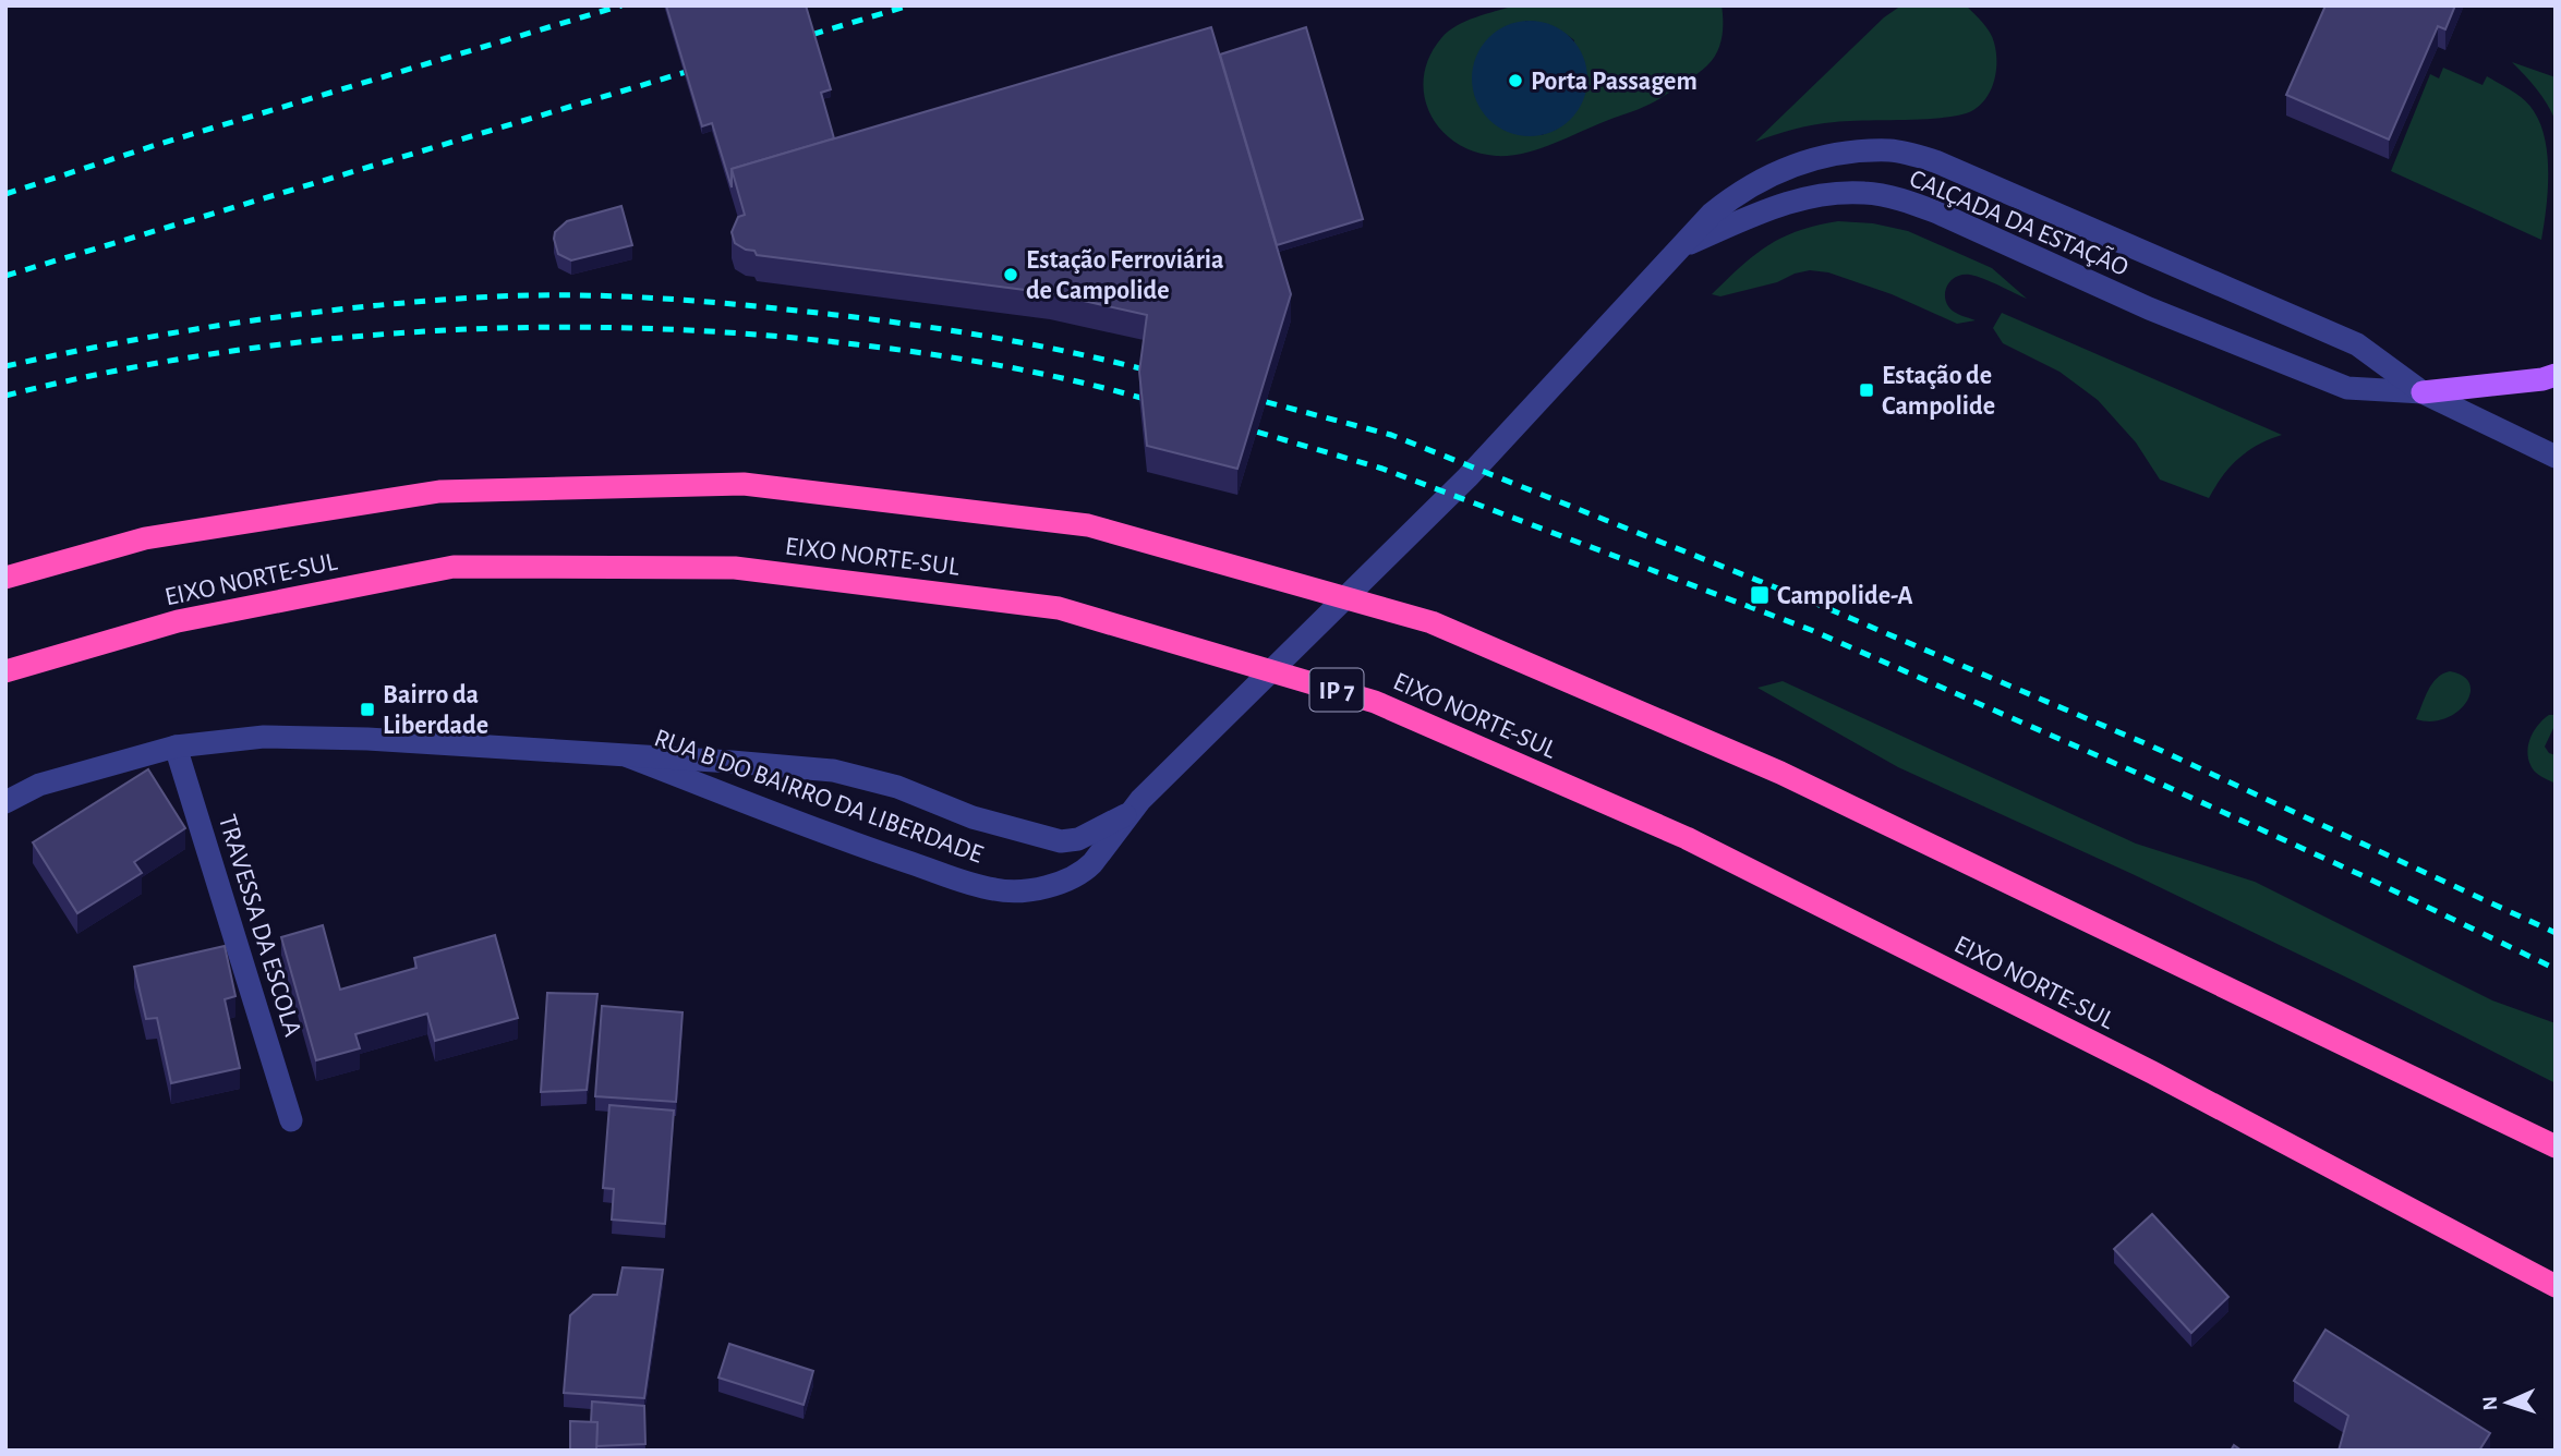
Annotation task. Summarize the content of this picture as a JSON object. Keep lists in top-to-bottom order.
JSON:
{
  "streets": {
    "highway": ["EIXO NORTE-SUL", "IP 7"],
    "street": ["CALÇADA DA ESTAÇÃO", "RUA B DO BAIRRO DA LIBERDADE", "TRAVESSA DA ESCOLA"]
  },
  "crossings": [
    ["RUA B DO BAIRRO DA LIBERDADE", "TRAVESSA DA ESCOLA"]
  ],
  "places": {
    "other": ["Porta Passagem", "Estação Ferroviária de Campolide"],
    "transit": ["Estação de Campolide", "Campolide-A", "Bairro da Liberdade"]
  },
  "north": "left"
}
